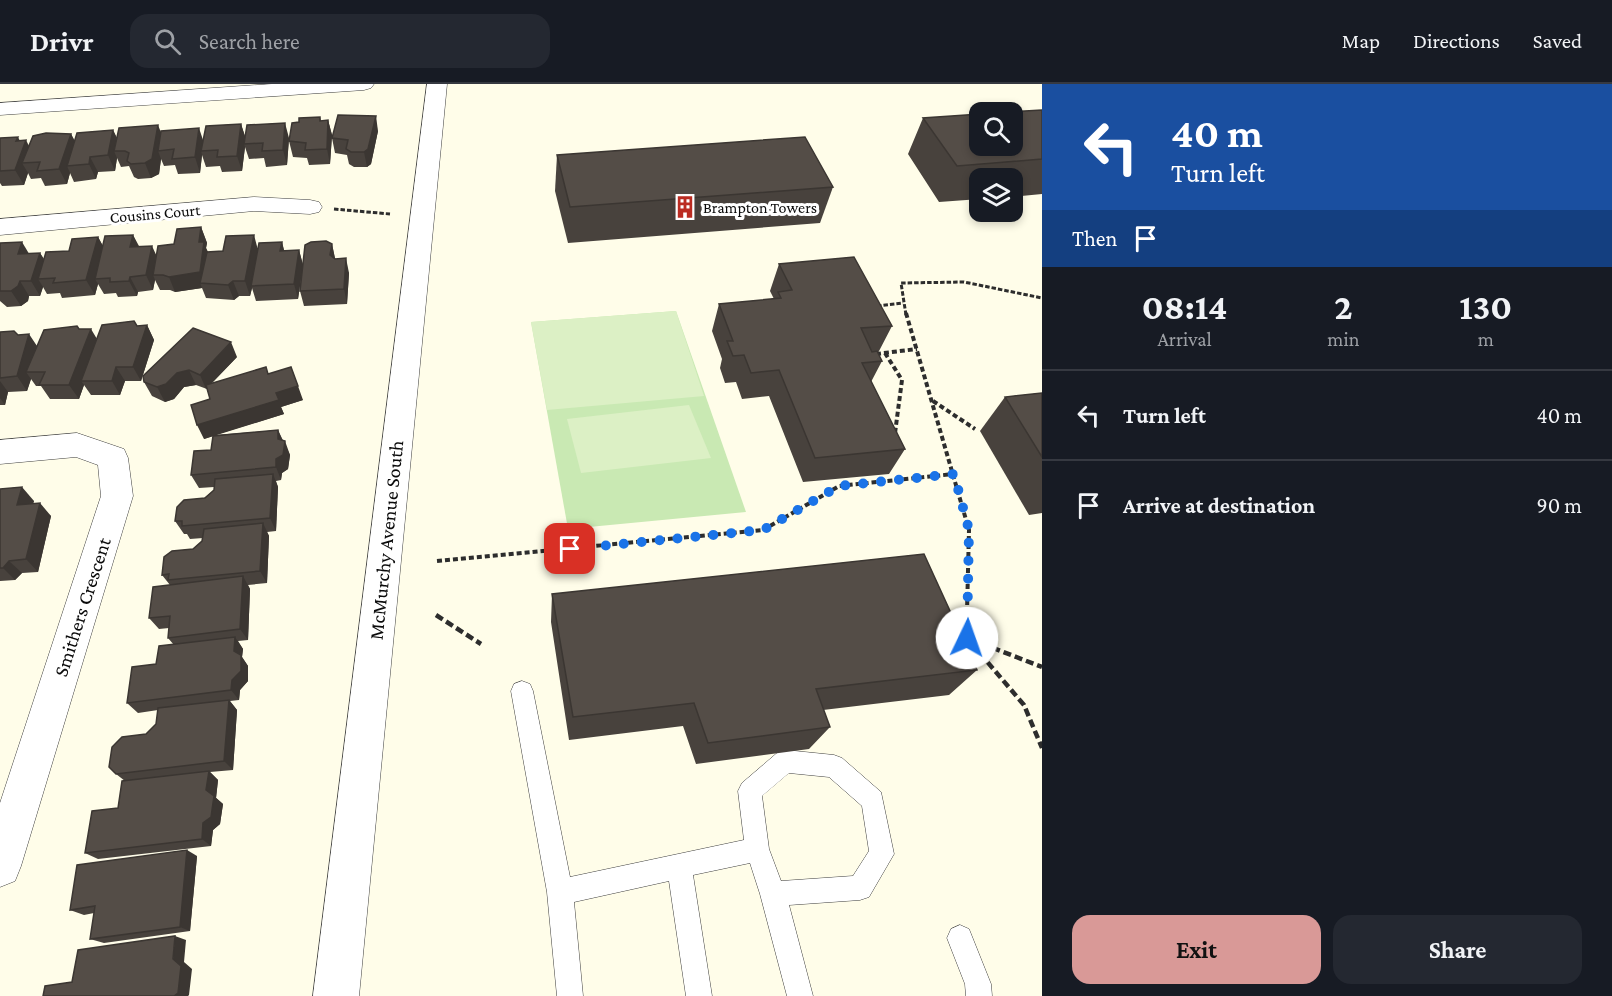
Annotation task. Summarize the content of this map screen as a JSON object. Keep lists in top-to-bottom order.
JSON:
{
  "streets": {
    "street": ["Cousins Court", "McMurchy Avenue South", "Smithers Crescent"]
  },
  "places": {
    "building": ["Brampton Towers"]
  },
  "page": {
    "header": "Drivr",
    "search": "Search here",
    "nav": ["Map", "Directions", "Saved"],
    "turn": ["40 m", "Turn left"],
    "then": "Then",
    "eta": [
      "08:14",
      "Arrival",
      "2",
      "min",
      "130",
      "m"
    ],
    "list": [
      {
        "name": "Turn left",
        "value": "40 m"
      },
      {
        "name": "Arrive at destination",
        "value": "90 m"
      }
    ],
    "buttons": ["Exit", "Share"]
  }
}
